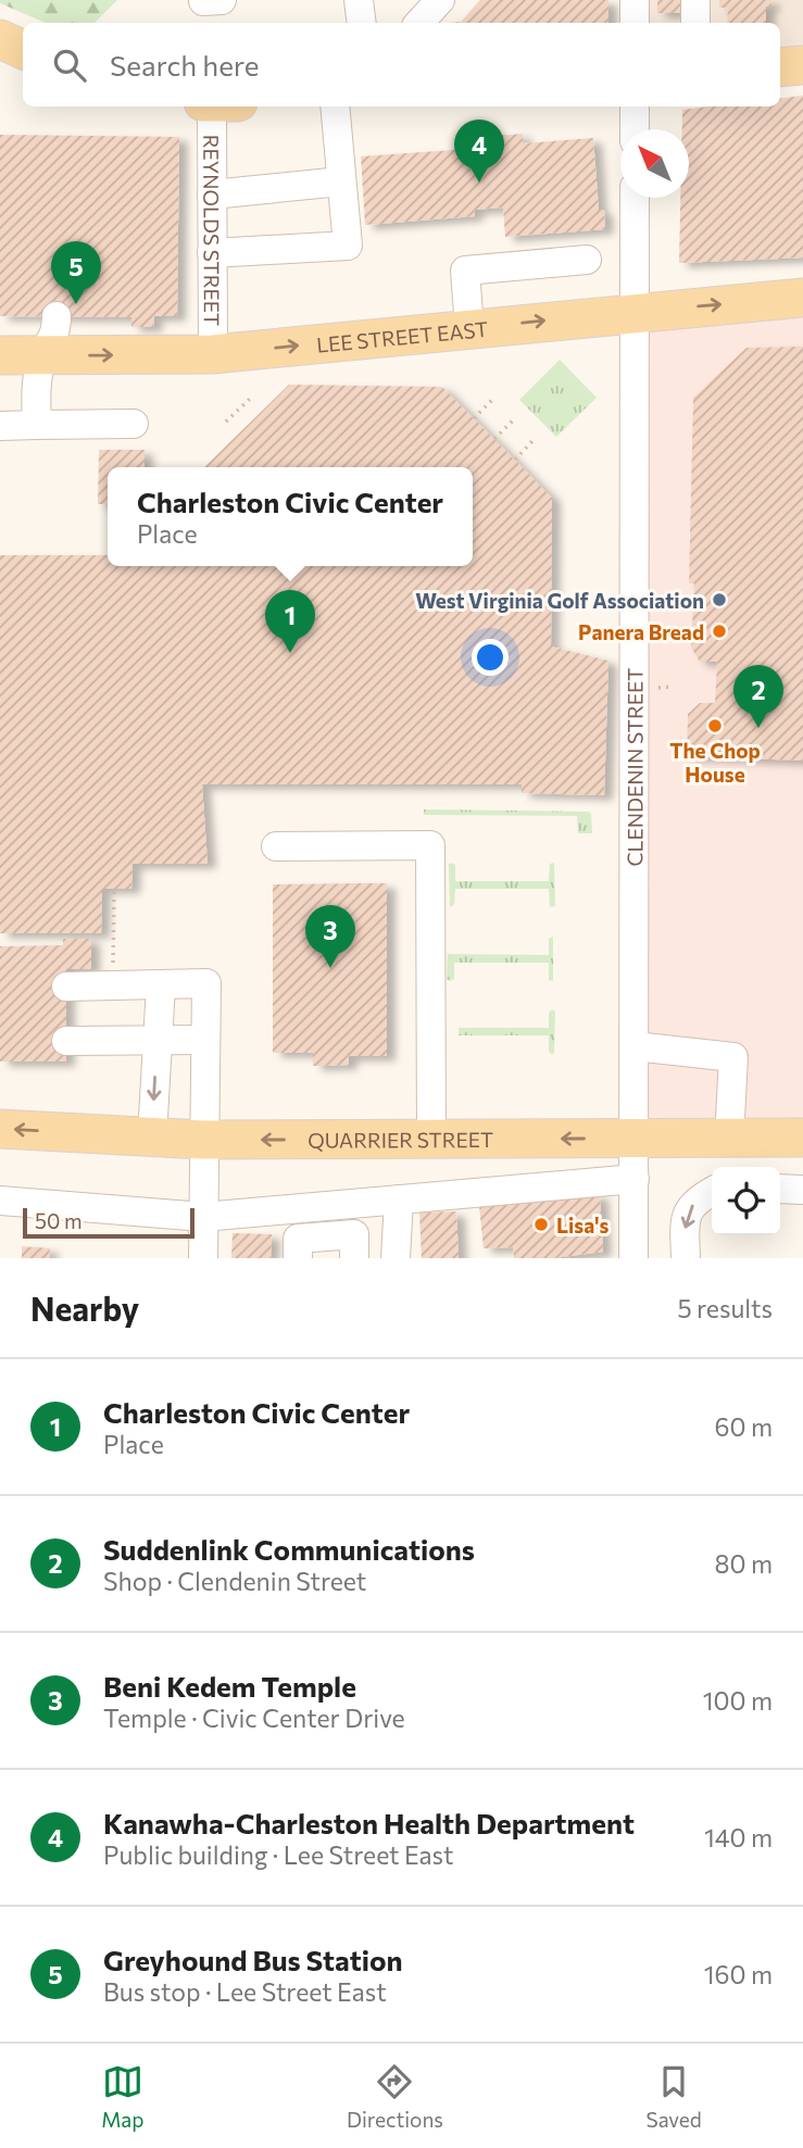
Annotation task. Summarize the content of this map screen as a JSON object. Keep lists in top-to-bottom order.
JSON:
{
  "streets": {
    "main road": ["LEE STREET EAST", "QUARRIER STREET"],
    "street": ["REYNOLDS STREET", "CLENDENIN STREET"]
  },
  "crossings": [
    ["REYNOLDS STREET", "LEE STREET EAST"],
    ["LEE STREET EAST", "CLENDENIN STREET"],
    ["CLENDENIN STREET", "QUARRIER STREET"]
  ],
  "one_way": ["LEE STREET EAST", "QUARRIER STREET"],
  "places": [
    "West Virginia Golf Association",
    "Panera Bread",
    "The Chop House",
    "Lisa's"
  ],
  "scale_bar": "50 m",
  "north": "top left",
  "page": {
    "search": "Search here",
    "pins": [
      "4",
      "5",
      "1",
      "2",
      "3"
    ],
    "popup": ["Charleston Civic Center", "Place"],
    "scale": "50 m",
    "heading": ["Nearby", "5 results"],
    "list": [
      {
        "mark": "1",
        "name": "Charleston Civic Center",
        "note": "Place",
        "value": "60 m"
      },
      {
        "mark": "2",
        "name": "Suddenlink Communications",
        "note": "Shop · Clendenin Street",
        "value": "80 m"
      },
      {
        "mark": "3",
        "name": "Beni Kedem Temple",
        "note": "Temple · Civic Center Drive",
        "value": "100 m"
      },
      {
        "mark": "4",
        "name": "Kanawha-Charleston Health Department",
        "note": "Public building · Lee Street East",
        "value": "140 m"
      },
      {
        "mark": "5",
        "name": "Greyhound Bus Station",
        "note": "Bus stop · Lee Street East",
        "value": "160 m"
      }
    ],
    "nav": ["Map", "Directions", "Saved"]
  }
}
